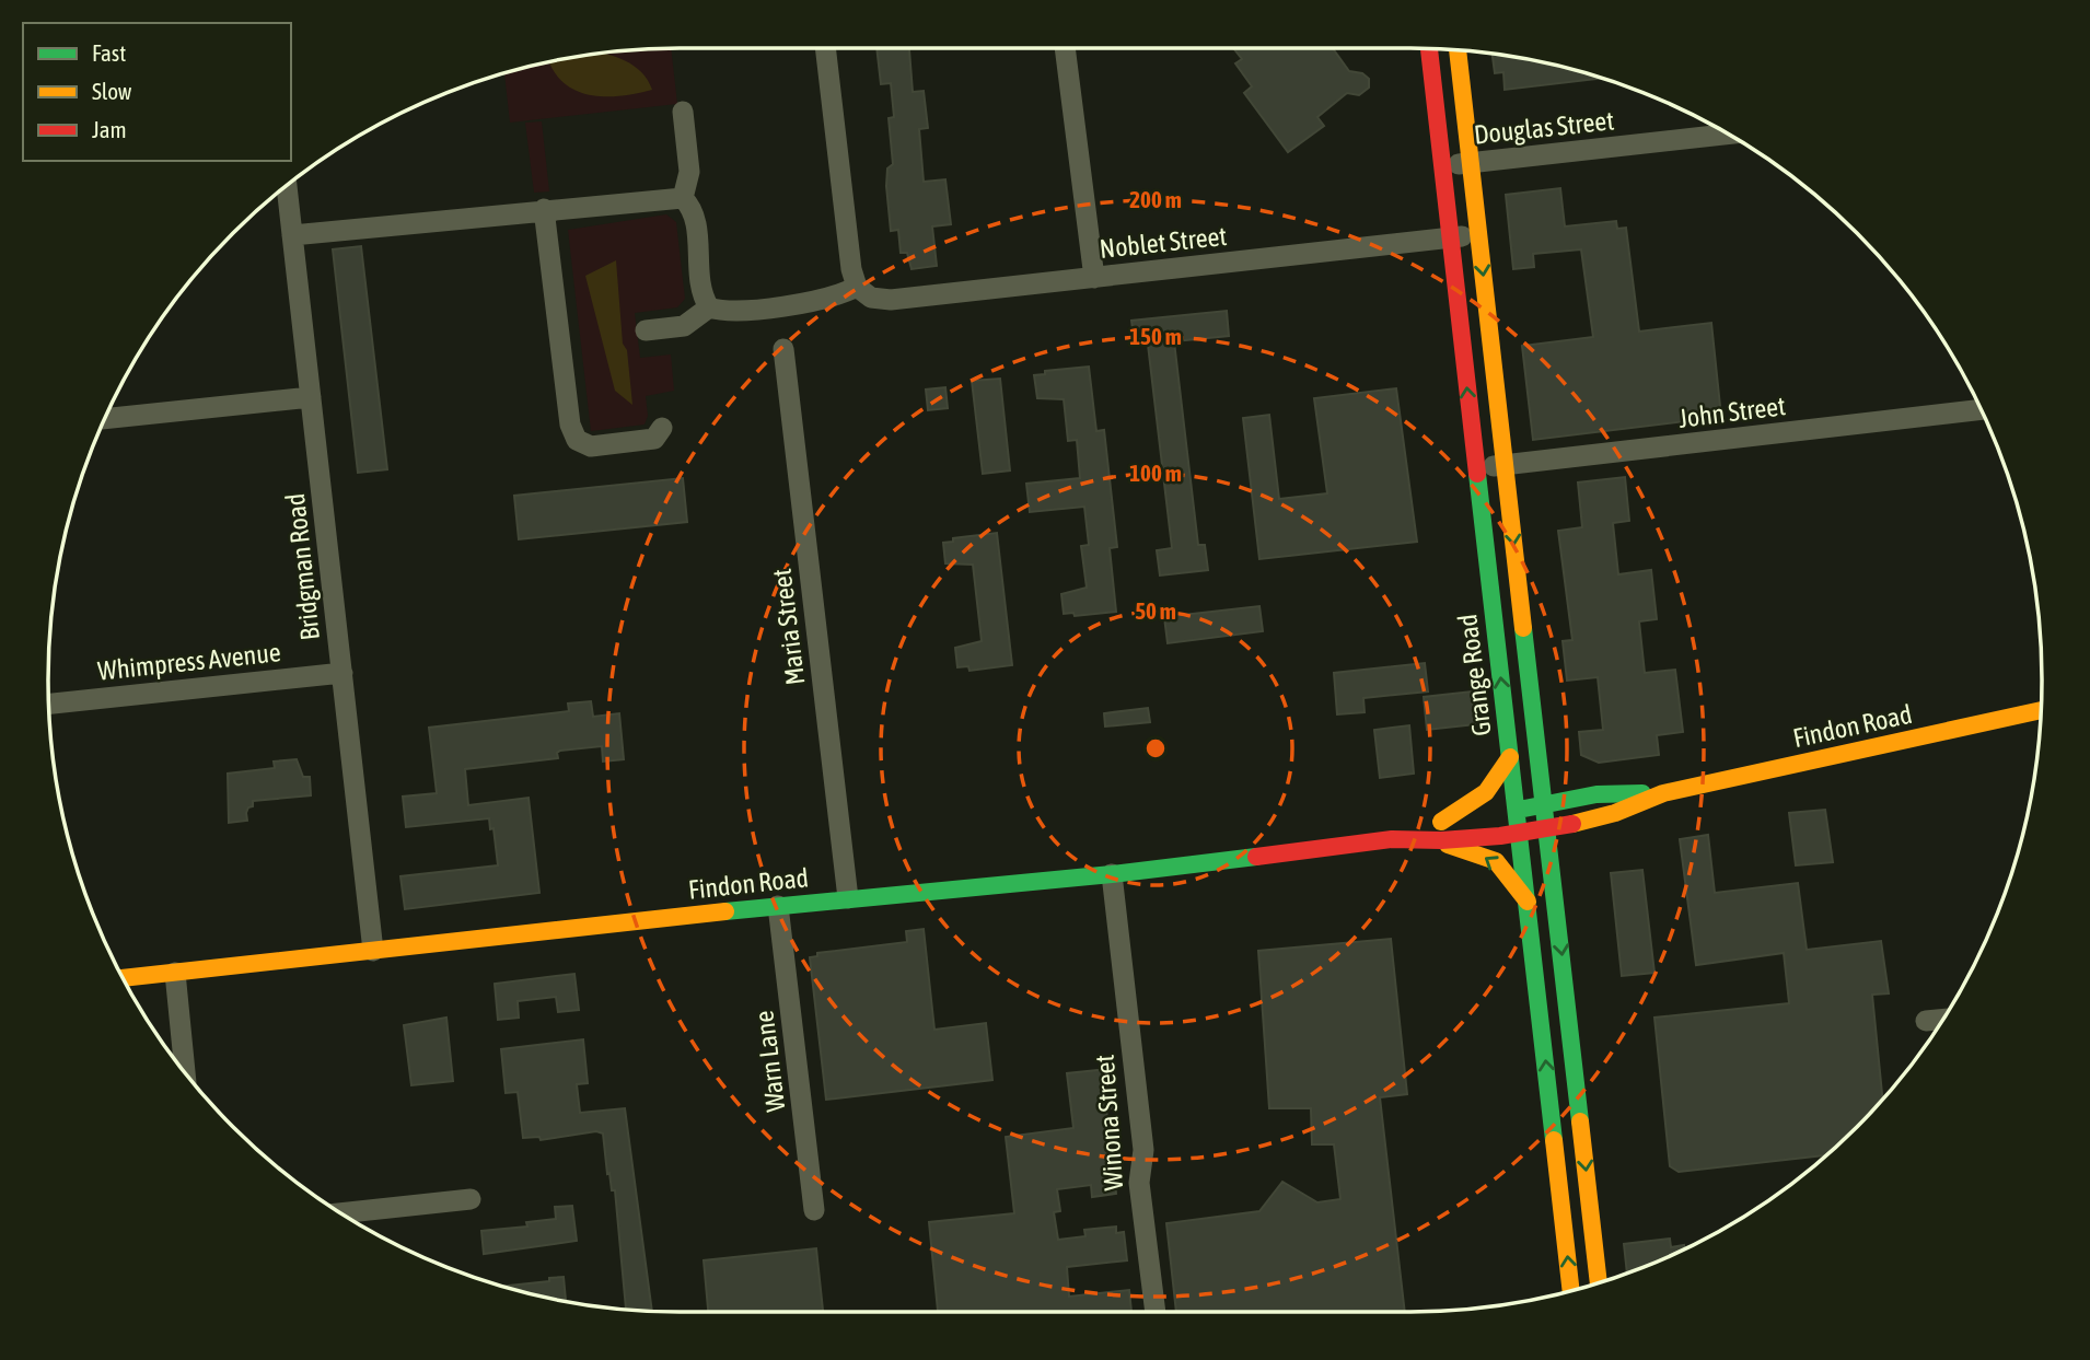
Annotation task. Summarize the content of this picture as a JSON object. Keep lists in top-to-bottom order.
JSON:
{
  "streets": {
    "main road": ["Grange Road", "Findon Road"],
    "street": [
      "Douglas Street",
      "Noblet Street",
      "John Street",
      "Bridgman Road",
      "Maria Street",
      "Whimpress Avenue",
      "Warn Lane",
      "Winona Street"
    ]
  },
  "crossings": [
    ["Douglas Street", "Grange Road"],
    ["Noblet Street", "Grange Road"],
    ["John Street", "Grange Road"],
    ["Bridgman Road", "Whimpress Avenue"],
    ["Bridgman Road", "Findon Road"],
    ["Maria Street", "Findon Road"],
    ["Grange Road", "Findon Road"],
    ["Findon Road", "Warn Lane"],
    ["Findon Road", "Winona Street"]
  ],
  "legend": ["Fast", "Slow", "Jam"],
  "rings": [
    "200 m",
    "150 m",
    "100 m",
    "50 m"
  ]
}
